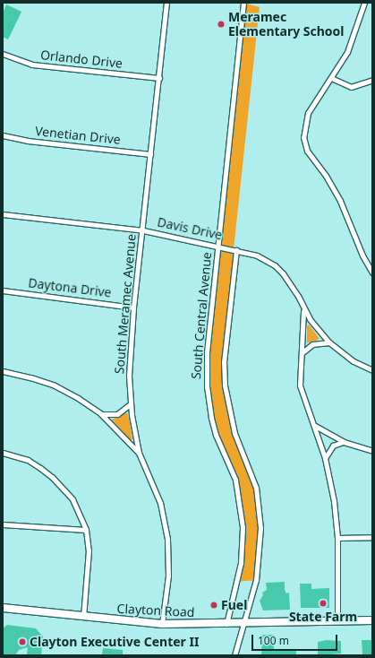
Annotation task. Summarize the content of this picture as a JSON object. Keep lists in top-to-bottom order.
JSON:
{
  "streets": {
    "main road": ["Clayton Road"],
    "street": [
      "Orlando Drive",
      "Venetian Drive",
      "Davis Drive",
      "Daytona Drive",
      "South Meramec Avenue",
      "South Central Avenue"
    ]
  },
  "crossings": [
    ["Orlando Drive", "South Meramec Avenue"],
    ["Venetian Drive", "South Meramec Avenue"],
    ["Davis Drive", "South Meramec Avenue"],
    ["Davis Drive", "South Central Avenue"],
    ["Daytona Drive", "South Meramec Avenue"],
    ["South Meramec Avenue", "Clayton Road"],
    ["South Central Avenue", "Clayton Road"]
  ],
  "places": [
    "Meramec Elementary School",
    "State Farm",
    "Fuel",
    "Clayton Executive Center II"
  ],
  "scale_bar": "100 m"
}
